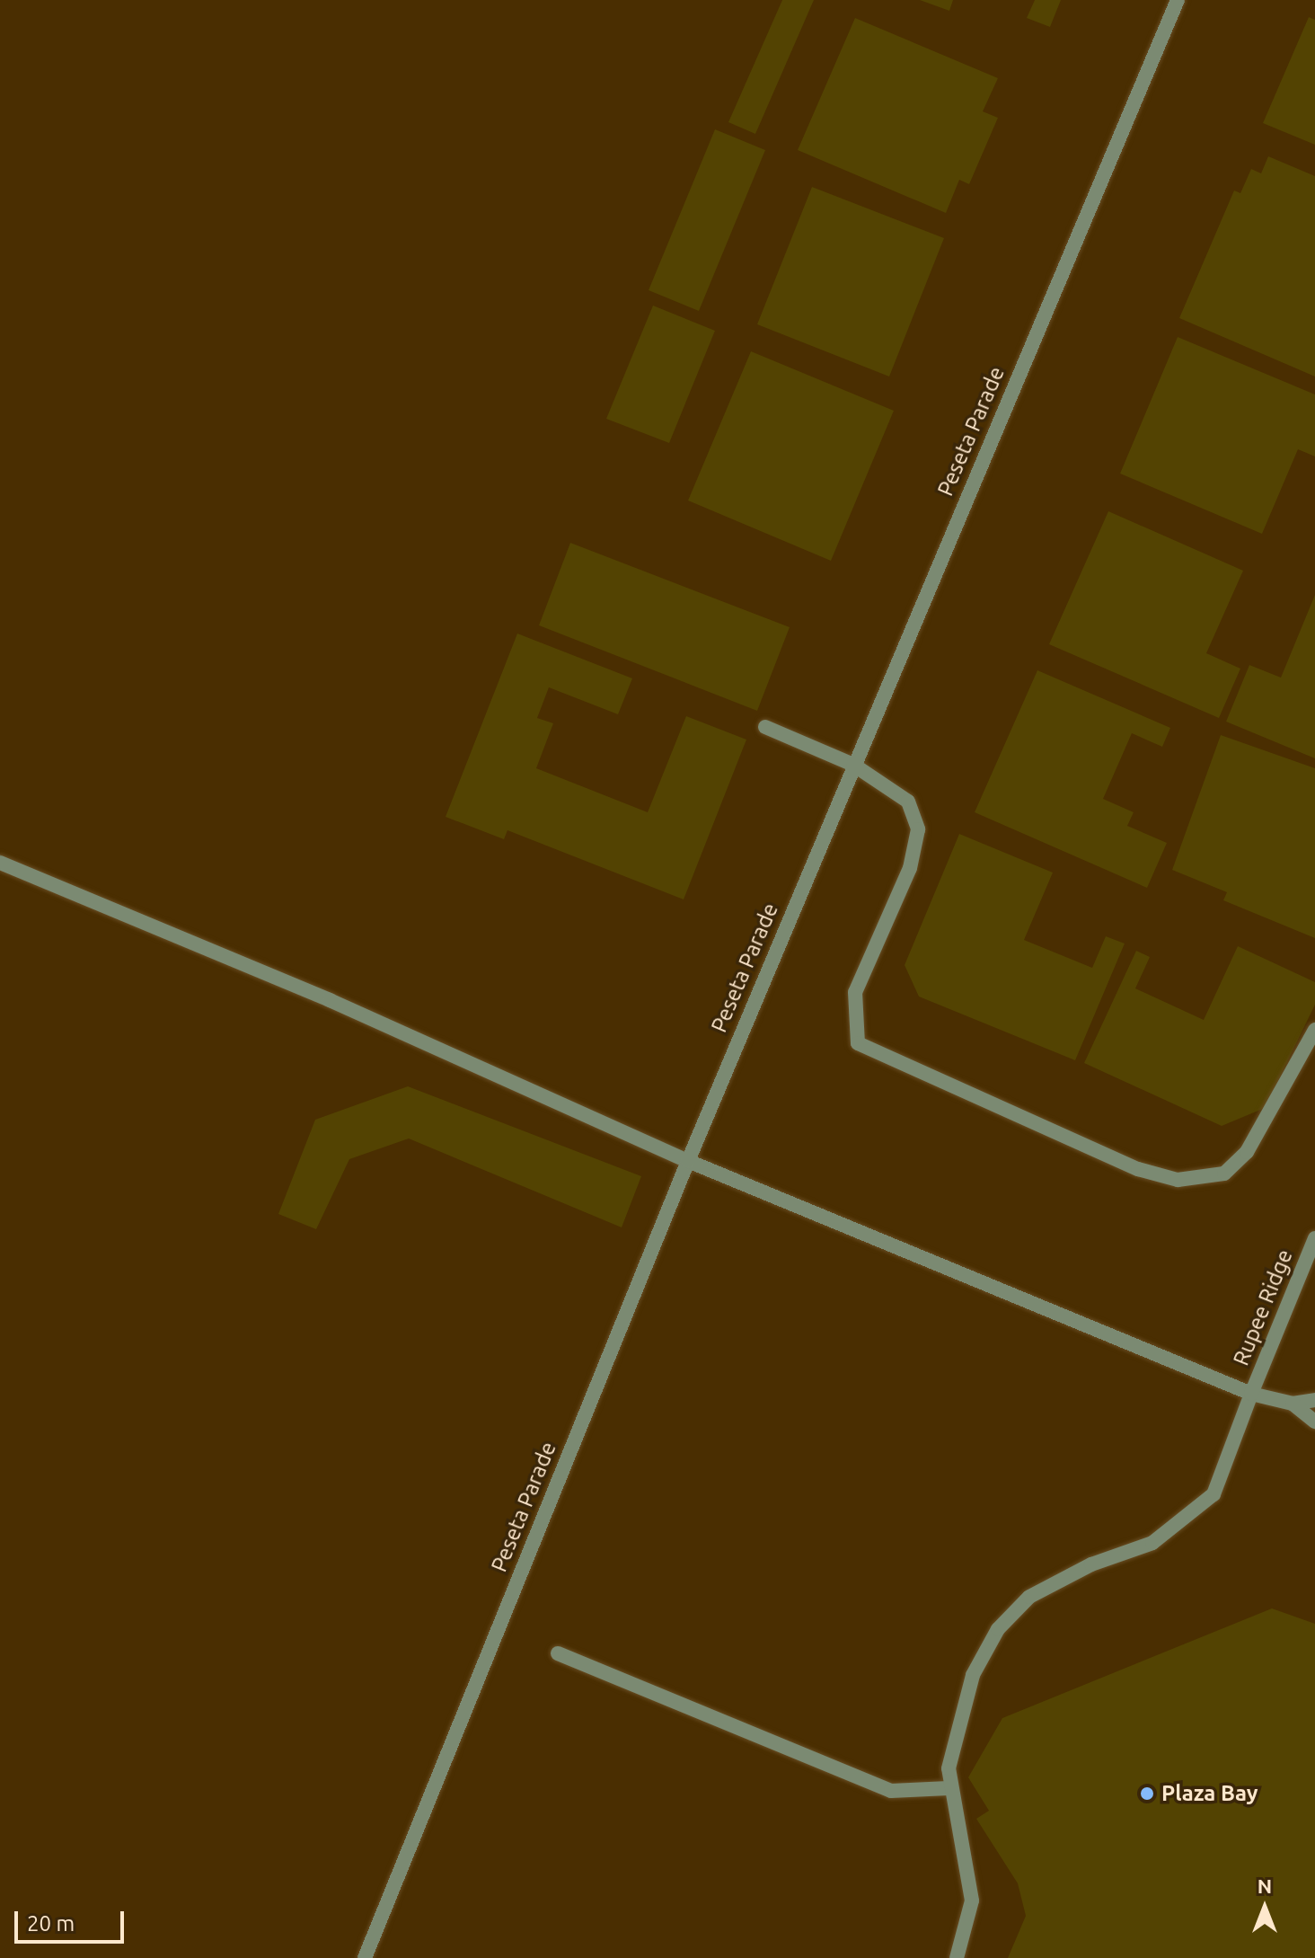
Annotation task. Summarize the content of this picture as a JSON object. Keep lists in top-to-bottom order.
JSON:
{
  "streets": {
    "street": ["Peseta Parade", "Rupee Ridge"]
  },
  "places": ["Plaza Bay"],
  "scale_bar": "20 m",
  "north": "top"
}
